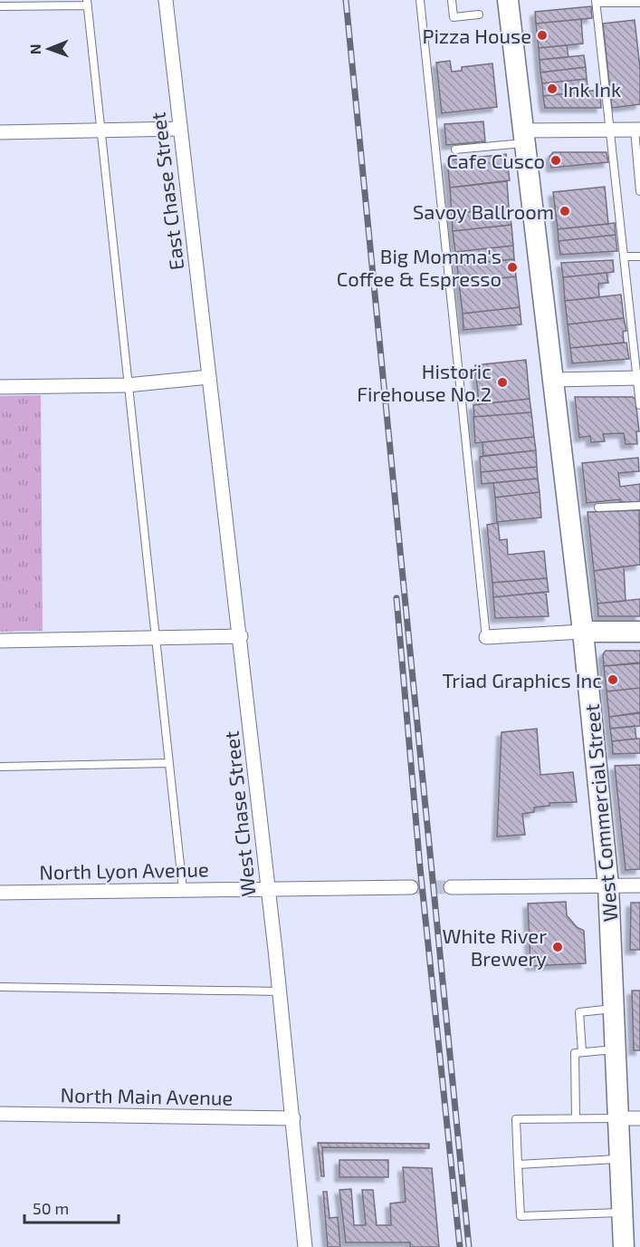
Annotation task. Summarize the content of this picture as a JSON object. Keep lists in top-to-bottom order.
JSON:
{
  "streets": {
    "street": [
      "East Chase Street",
      "West Commercial Street",
      "West Chase Street",
      "North Lyon Avenue",
      "North Main Avenue"
    ]
  },
  "crossings": [
    ["East Chase Street", "West Chase Street"],
    ["West Chase Street", "North Lyon Avenue"],
    ["West Chase Street", "North Main Avenue"]
  ],
  "places": [
    "Pizza House",
    "Ink Ink",
    "Cafe Cusco",
    "Savoy Ballroom",
    "Big Momma's Coffee & Espresso",
    "Historic Firehouse No.2",
    "Triad Graphics Inc",
    "White River Brewery"
  ],
  "scale_bar": "50 m",
  "north": "left"
}
